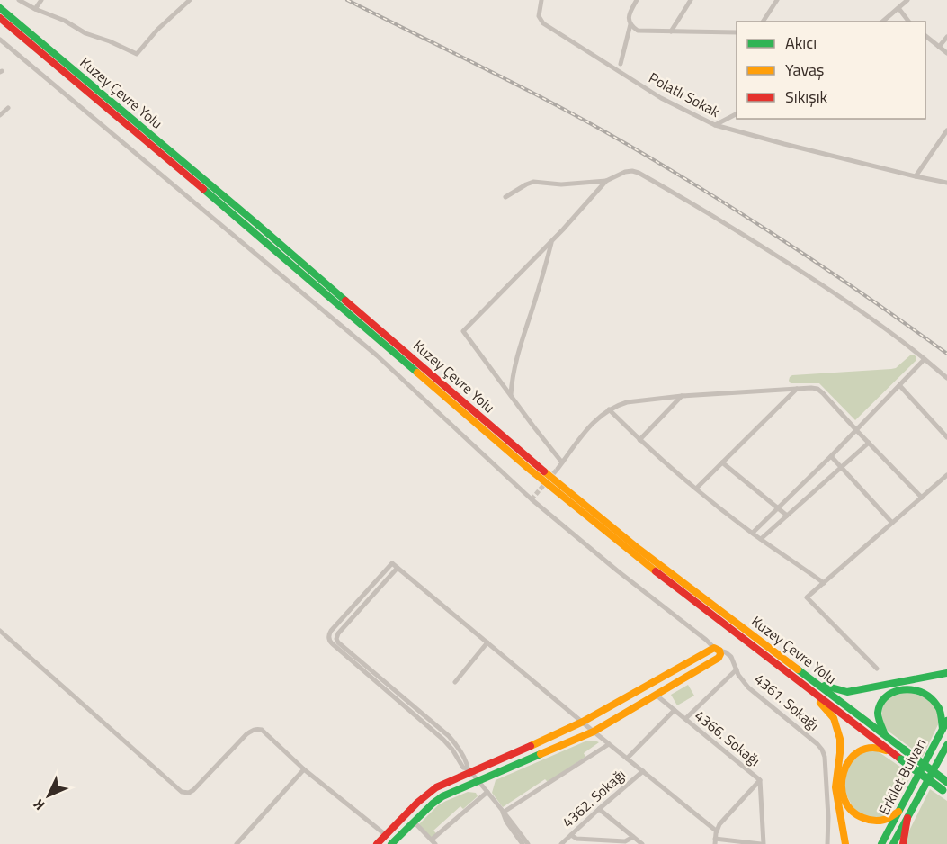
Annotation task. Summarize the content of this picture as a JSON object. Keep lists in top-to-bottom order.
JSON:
{
  "streets": {
    "main road": ["Kuzey Çevre Yolu", "Erkilet Bulvarı"],
    "street": [
      "Polatlı Sokak",
      "4361. Sokağı",
      "4366. Sokağı",
      "4362. Sokağı"
    ]
  },
  "legend": ["Akıcı", "Yavaş", "Sıkışık"],
  "north": "bottom left"
}
